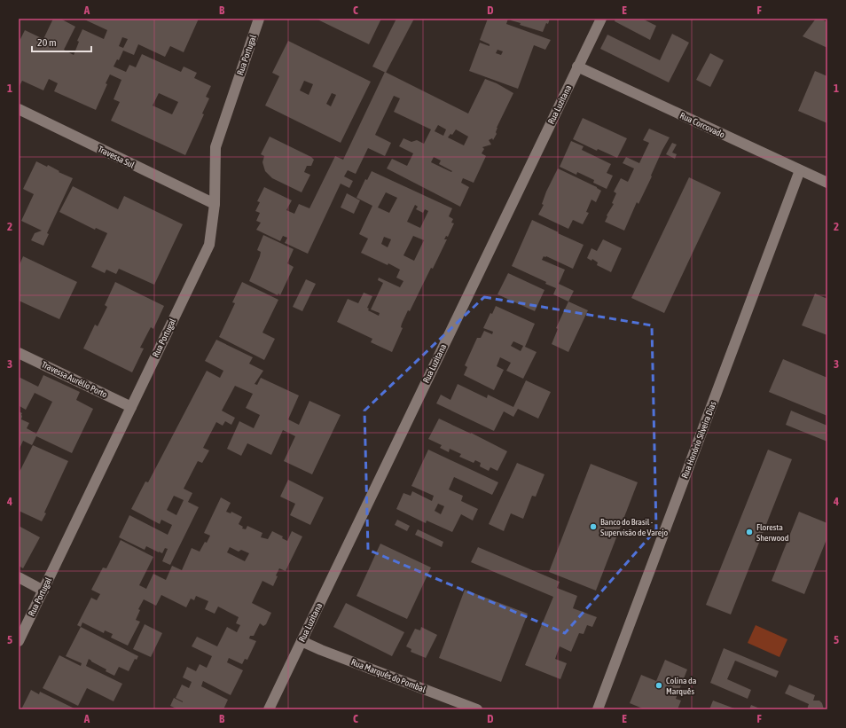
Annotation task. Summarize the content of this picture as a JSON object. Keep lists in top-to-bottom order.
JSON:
{
  "streets": {
    "street": [
      "Rua Portugal",
      "Rua Luzitana",
      "Rua Corcovado",
      "Travessa Sul",
      "Travessa Aurélio Porto",
      "Rua Honório Silveira Dias",
      "Rua Marquês do Pombal"
    ]
  },
  "crossings": [
    ["Rua Portugal", "Travessa Sul"],
    ["Rua Portugal", "Travessa Aurélio Porto"],
    ["Rua Luzitana", "Rua Corcovado"],
    ["Rua Luzitana", "Rua Marquês do Pombal"],
    ["Rua Corcovado", "Rua Honório Silveira Dias"]
  ],
  "places": ["Banco do Brasil - Supervisão de Varejo", "Floresta Sherwood", "Colina da Marquês"],
  "scale_bar": "20 m",
  "grid": {
    "columns": [
      "A",
      "B",
      "C",
      "D",
      "E",
      "F"
    ],
    "rows": [
      "1",
      "2",
      "3",
      "4",
      "5"
    ]
  }
}
